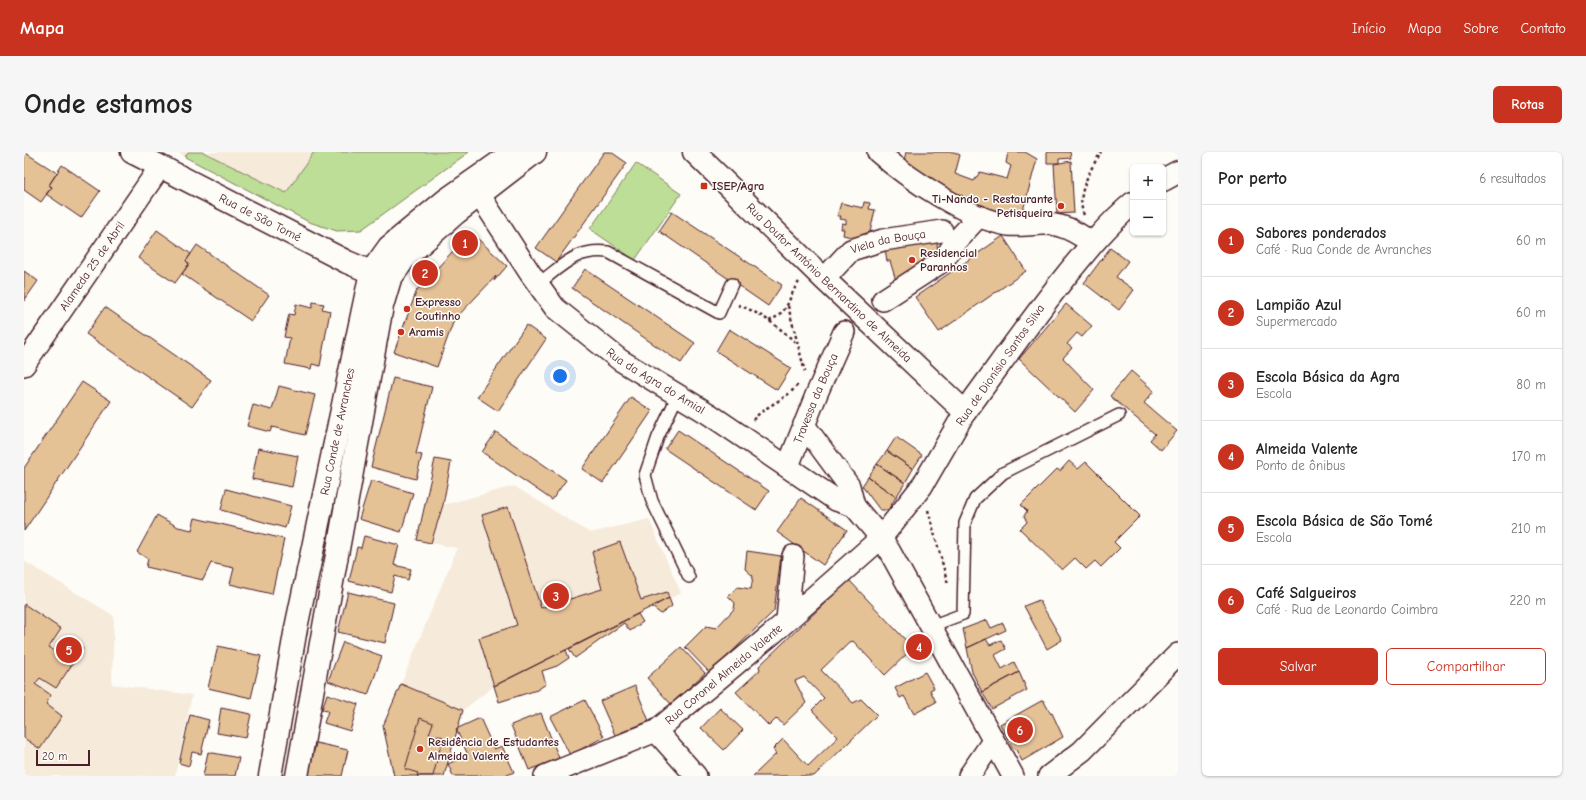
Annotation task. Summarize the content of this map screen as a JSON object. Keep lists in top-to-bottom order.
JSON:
{
  "streets": {
    "street": [
      "Rua de São Tomé",
      "Viela da Bouça",
      "Alameda 25 de Abril",
      "Rua Doutor António Bernardino de Almeida",
      "Rua de Dionísio Santos Silva",
      "Rua da Agra do Amial",
      "Travessa da Bouça",
      "Rua Conde de Avranches",
      "Rua Coronel Almeida Valente"
    ]
  },
  "crossings": [
    ["Rua de São Tomé", "Alameda 25 de Abril"],
    ["Rua de São Tomé", "Rua Conde de Avranches"],
    ["Viela da Bouça", "Rua Doutor António Bernardino de Almeida"],
    ["Rua Doutor António Bernardino de Almeida", "Rua de Dionísio Santos Silva"],
    ["Rua de Dionísio Santos Silva", "Rua Coronel Almeida Valente"],
    ["Rua da Agra do Amial", "Travessa da Bouça"],
    ["Rua da Agra do Amial", "Rua Conde de Avranches"]
  ],
  "places": {
    "transit": ["ISEP/Agra"],
    "other": [
      "Ti-Nando - Restaurante Petisqueira",
      "Residencial Paranhos",
      "Expresso Coutinho",
      "Aramis",
      "Residência de Estudantes Almeida Valente"
    ]
  },
  "scale_bar": "20 m",
  "page": {
    "header": "Mapa",
    "nav": [
      "Início",
      "Mapa",
      "Sobre",
      "Contato"
    ],
    "buttons": [
      "Rotas",
      ["Salvar", "Compartilhar"]
    ],
    "title": "Onde estamos",
    "heading": ["Por perto", "6 resultados"],
    "map_buttons": ["+", "−"],
    "list": [
      {
        "mark": "1",
        "name": "Sabores ponderados",
        "note": "Café · Rua Conde de Avranches",
        "value": "60 m"
      },
      {
        "mark": "2",
        "name": "Lampião Azul",
        "note": "Supermercado",
        "value": "60 m"
      },
      {
        "mark": "3",
        "name": "Escola Básica da Agra",
        "note": "Escola",
        "value": "80 m"
      },
      {
        "mark": "4",
        "name": "Almeida Valente",
        "note": "Ponto de ônibus",
        "value": "170 m"
      },
      {
        "mark": "5",
        "name": "Escola Básica de São Tomé",
        "note": "Escola",
        "value": "210 m"
      },
      {
        "mark": "6",
        "name": "Café Salgueiros",
        "note": "Café · Rua de Leonardo Coimbra",
        "value": "220 m"
      }
    ],
    "pins": [
      "1",
      "2",
      "3",
      "4",
      "5",
      "6"
    ],
    "scale": "20 m"
  }
}
